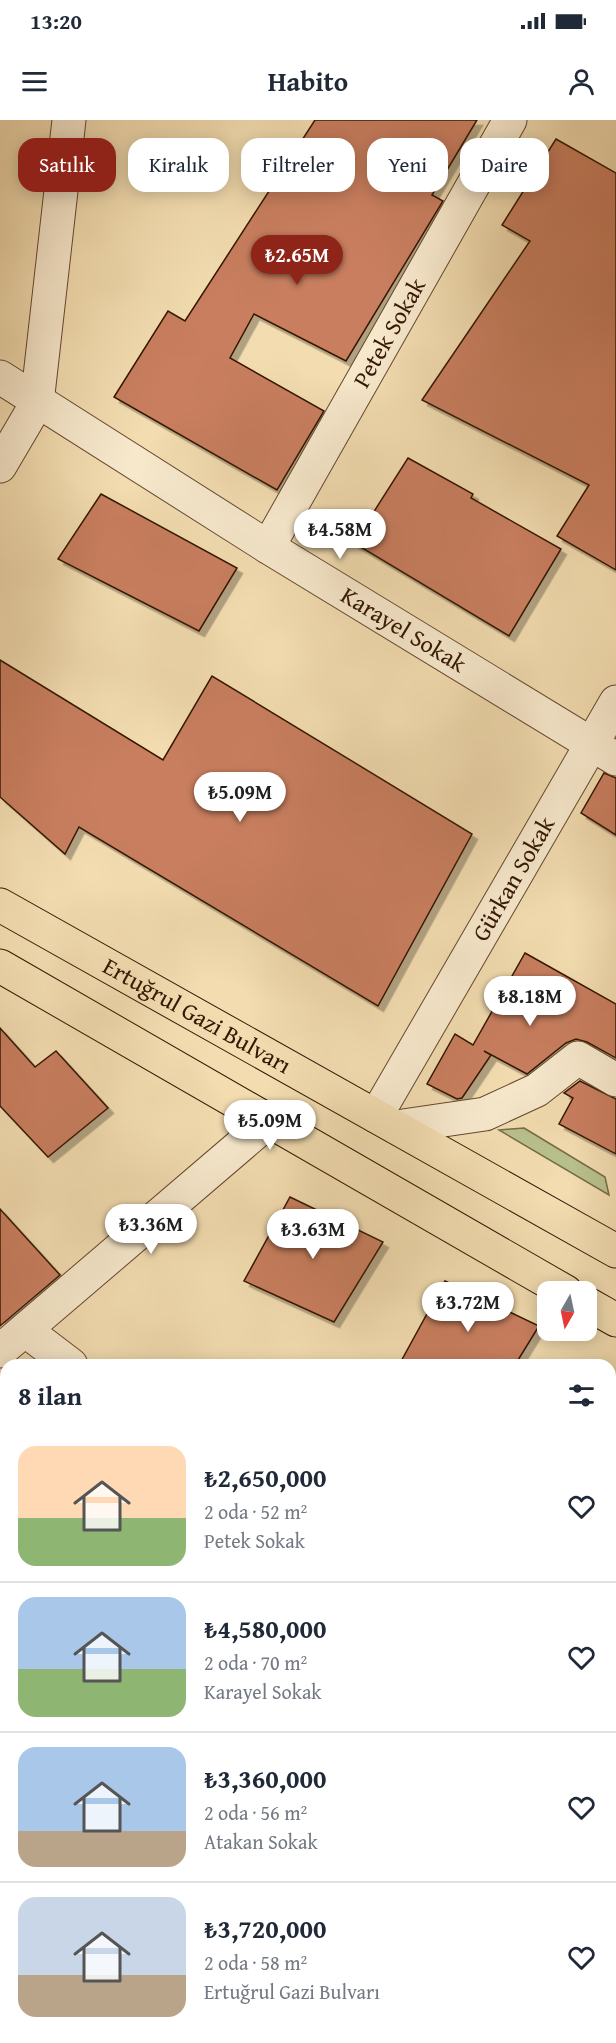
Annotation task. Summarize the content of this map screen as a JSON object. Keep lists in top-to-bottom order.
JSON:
{
  "streets": {
    "main road": ["Ertuğrul Gazi Bulvarı"],
    "street": ["Petek Sokak", "Karayel Sokak", "Gürkan Sokak"]
  },
  "crossings": [
    ["Petek Sokak", "Karayel Sokak"],
    ["Karayel Sokak", "Gürkan Sokak"],
    ["Gürkan Sokak", "Ertuğrul Gazi Bulvarı"]
  ],
  "north": "bottom",
  "page": {
    "status": "13:20",
    "header": "Habito",
    "chip": [
      "Satılık",
      "Kiralık",
      "Filtreler",
      "Yeni",
      "Daire"
    ],
    "price": [
      "₺2.65M",
      "₺4.58M",
      "₺5.09M",
      "₺8.18M",
      "₺5.09M",
      "₺3.36M",
      "₺3.63M",
      "₺3.72M"
    ],
    "heading": "8 ilan",
    "list": [
      {
        "name": "₺2,650,000",
        "note": "2 oda · 52 m² · Petek Sokak"
      },
      {
        "name": "₺4,580,000",
        "note": "2 oda · 70 m² · Karayel Sokak"
      },
      {
        "name": "₺3,360,000",
        "note": "2 oda · 56 m² · Atakan Sokak"
      },
      {
        "name": "₺3,720,000",
        "note": "2 oda · 58 m² · Ertuğrul Gazi Bulvarı"
      }
    ]
  }
}
